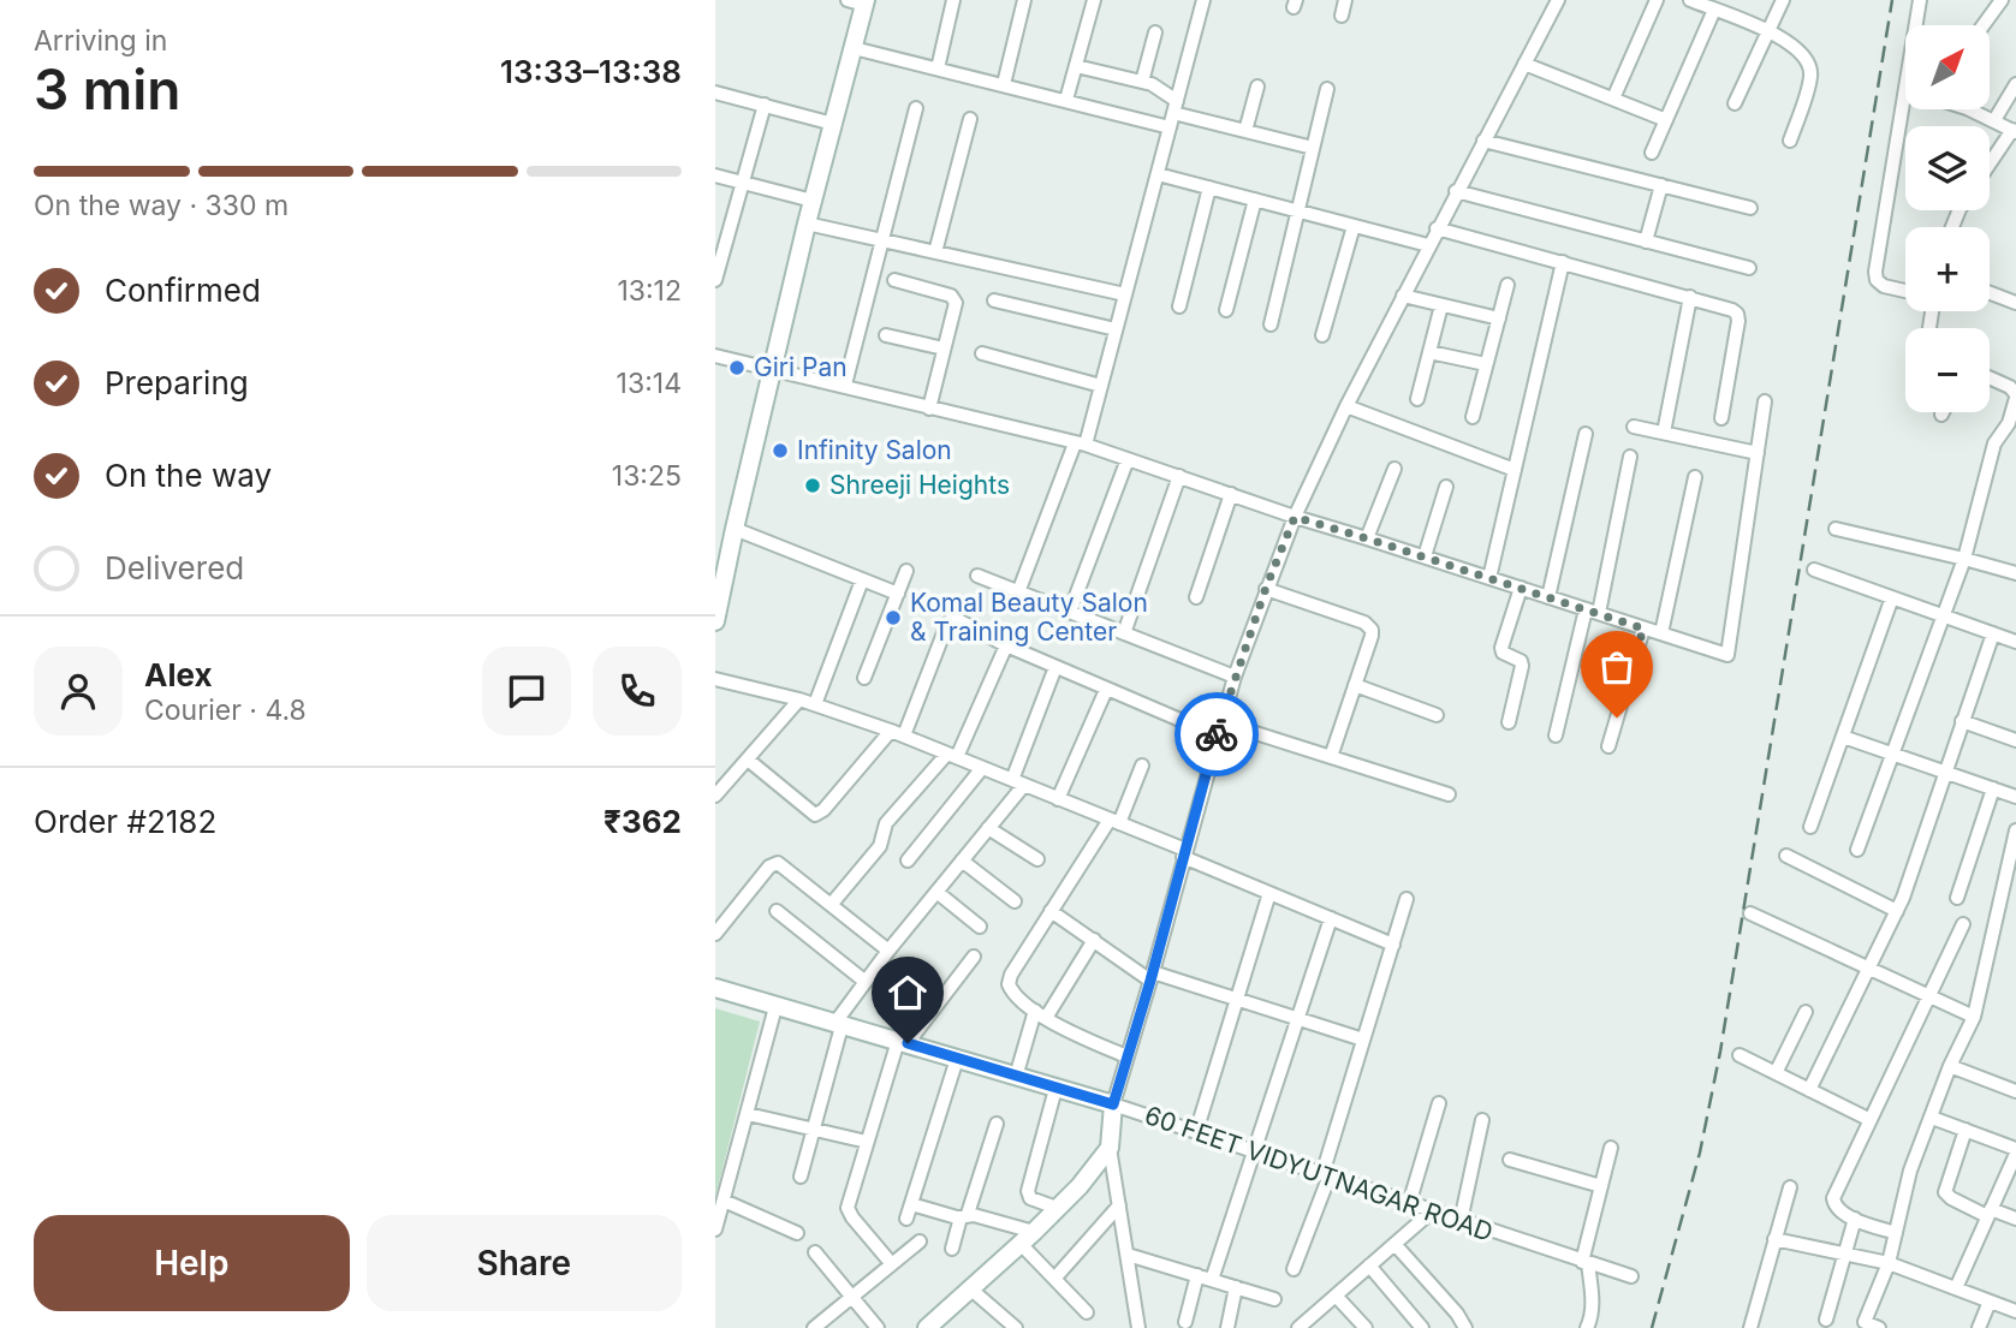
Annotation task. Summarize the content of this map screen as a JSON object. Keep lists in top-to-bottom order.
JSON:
{
  "streets": {
    "street": ["60 FEET VIDYUTNAGAR ROAD"]
  },
  "places": [
    "Giri Pan",
    "Infinity Salon",
    "Shreeji Heights",
    "Komal Beauty Salon & Training Center"
  ],
  "north": "top right",
  "page": {
    "heading": ["3 min", "Arriving in", "13:33–13:38"],
    "panel": [
      "Alex",
      "Courier · 4.8",
      "Order #2182",
      "₹362"
    ],
    "map_buttons": ["+", "−"],
    "bar": "On the way · 330 m",
    "list": [
      ["Confirmed", "13:12"],
      ["Preparing", "13:14"],
      ["On the way", "13:25"],
      "Delivered"
    ],
    "buttons": ["Help", "Share"]
  }
}
